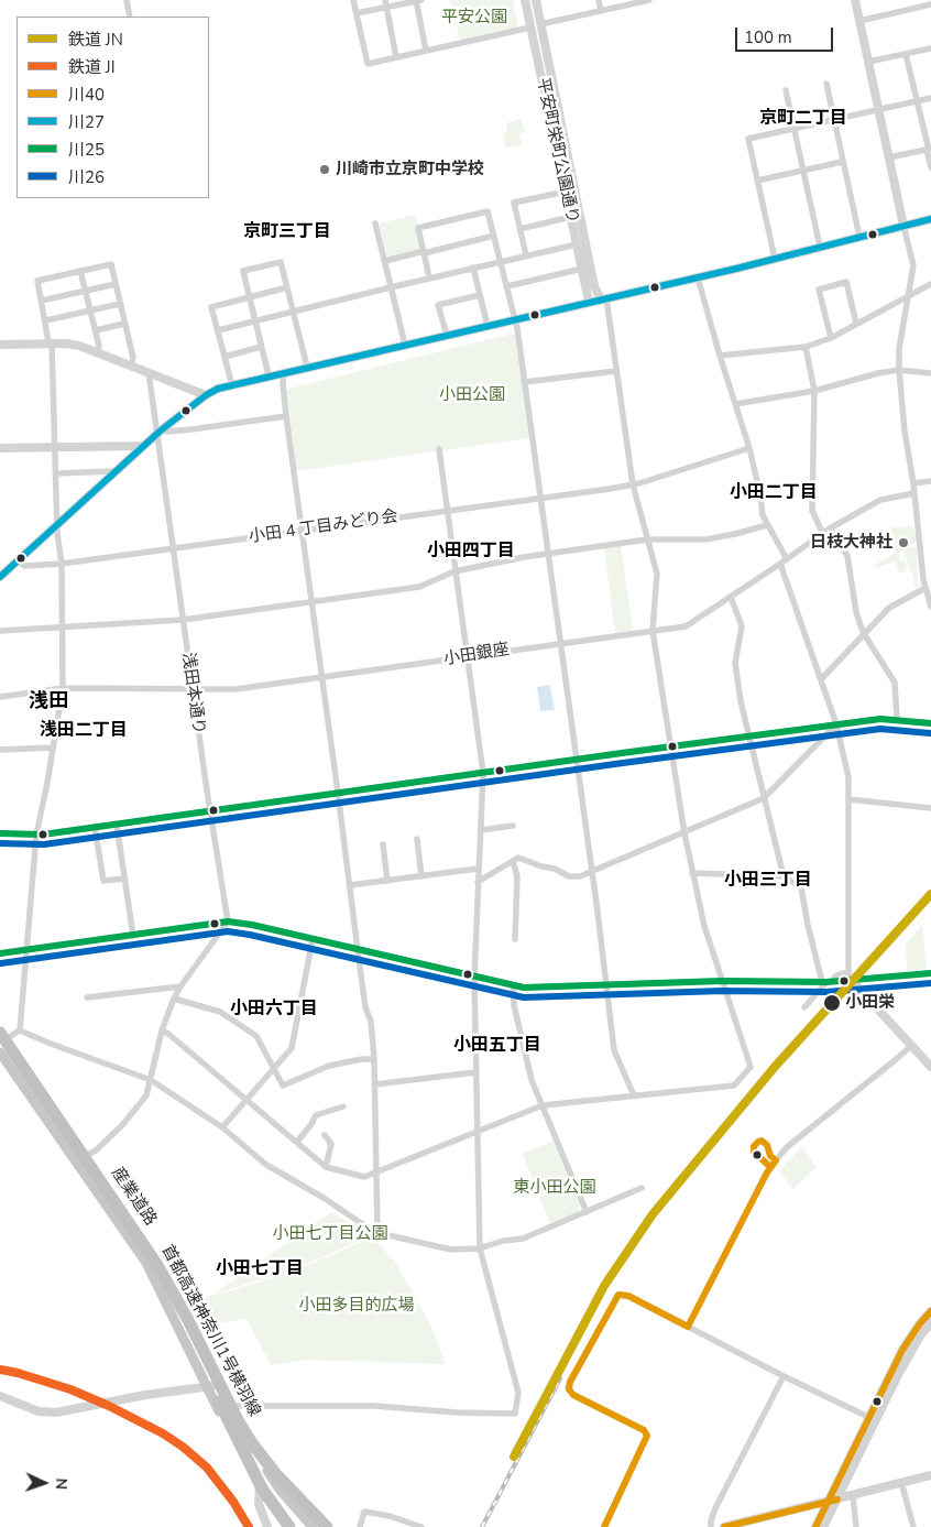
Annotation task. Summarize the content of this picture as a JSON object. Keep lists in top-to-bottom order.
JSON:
{
  "streets": {
    "highway": ["首都高速神奈川1号横羽線"],
    "main road": ["産業道路"],
    "street": [
      "平安町栄町公園通り",
      "小田 4 丁目みどり会",
      "小田銀座",
      "浅田本通り"
    ]
  },
  "crossings": [
    ["小田 4 丁目みどり会", "浅田本通り"],
    ["小田銀座", "浅田本通り"],
    ["産業道路", "首都高速神奈川1号横羽線"]
  ],
  "districts": [
    "京町二丁目",
    "京町三丁目",
    "小田二丁目",
    "小田四丁目",
    "浅田",
    "浅田二丁目",
    "小田三丁目",
    "小田六丁目",
    "小田五丁目",
    "小田七丁目"
  ],
  "parks": [
    "平安公園",
    "小田公園",
    "東小田公園",
    "小田七丁目公園",
    "小田多目的広場"
  ],
  "places": ["川崎市立京町中学校", "日枝大神社", "小田栄"],
  "lines": [
    "transit line 川27",
    "transit line 川25",
    "transit line 川26",
    "rail line JN",
    "transit line 川40",
    "rail line JI"
  ],
  "legend": [
    "鉄道 JN",
    "鉄道 JI",
    "川40",
    "川27",
    "川25",
    "川26"
  ],
  "scale_bar": "100 m",
  "north": "right"
}
